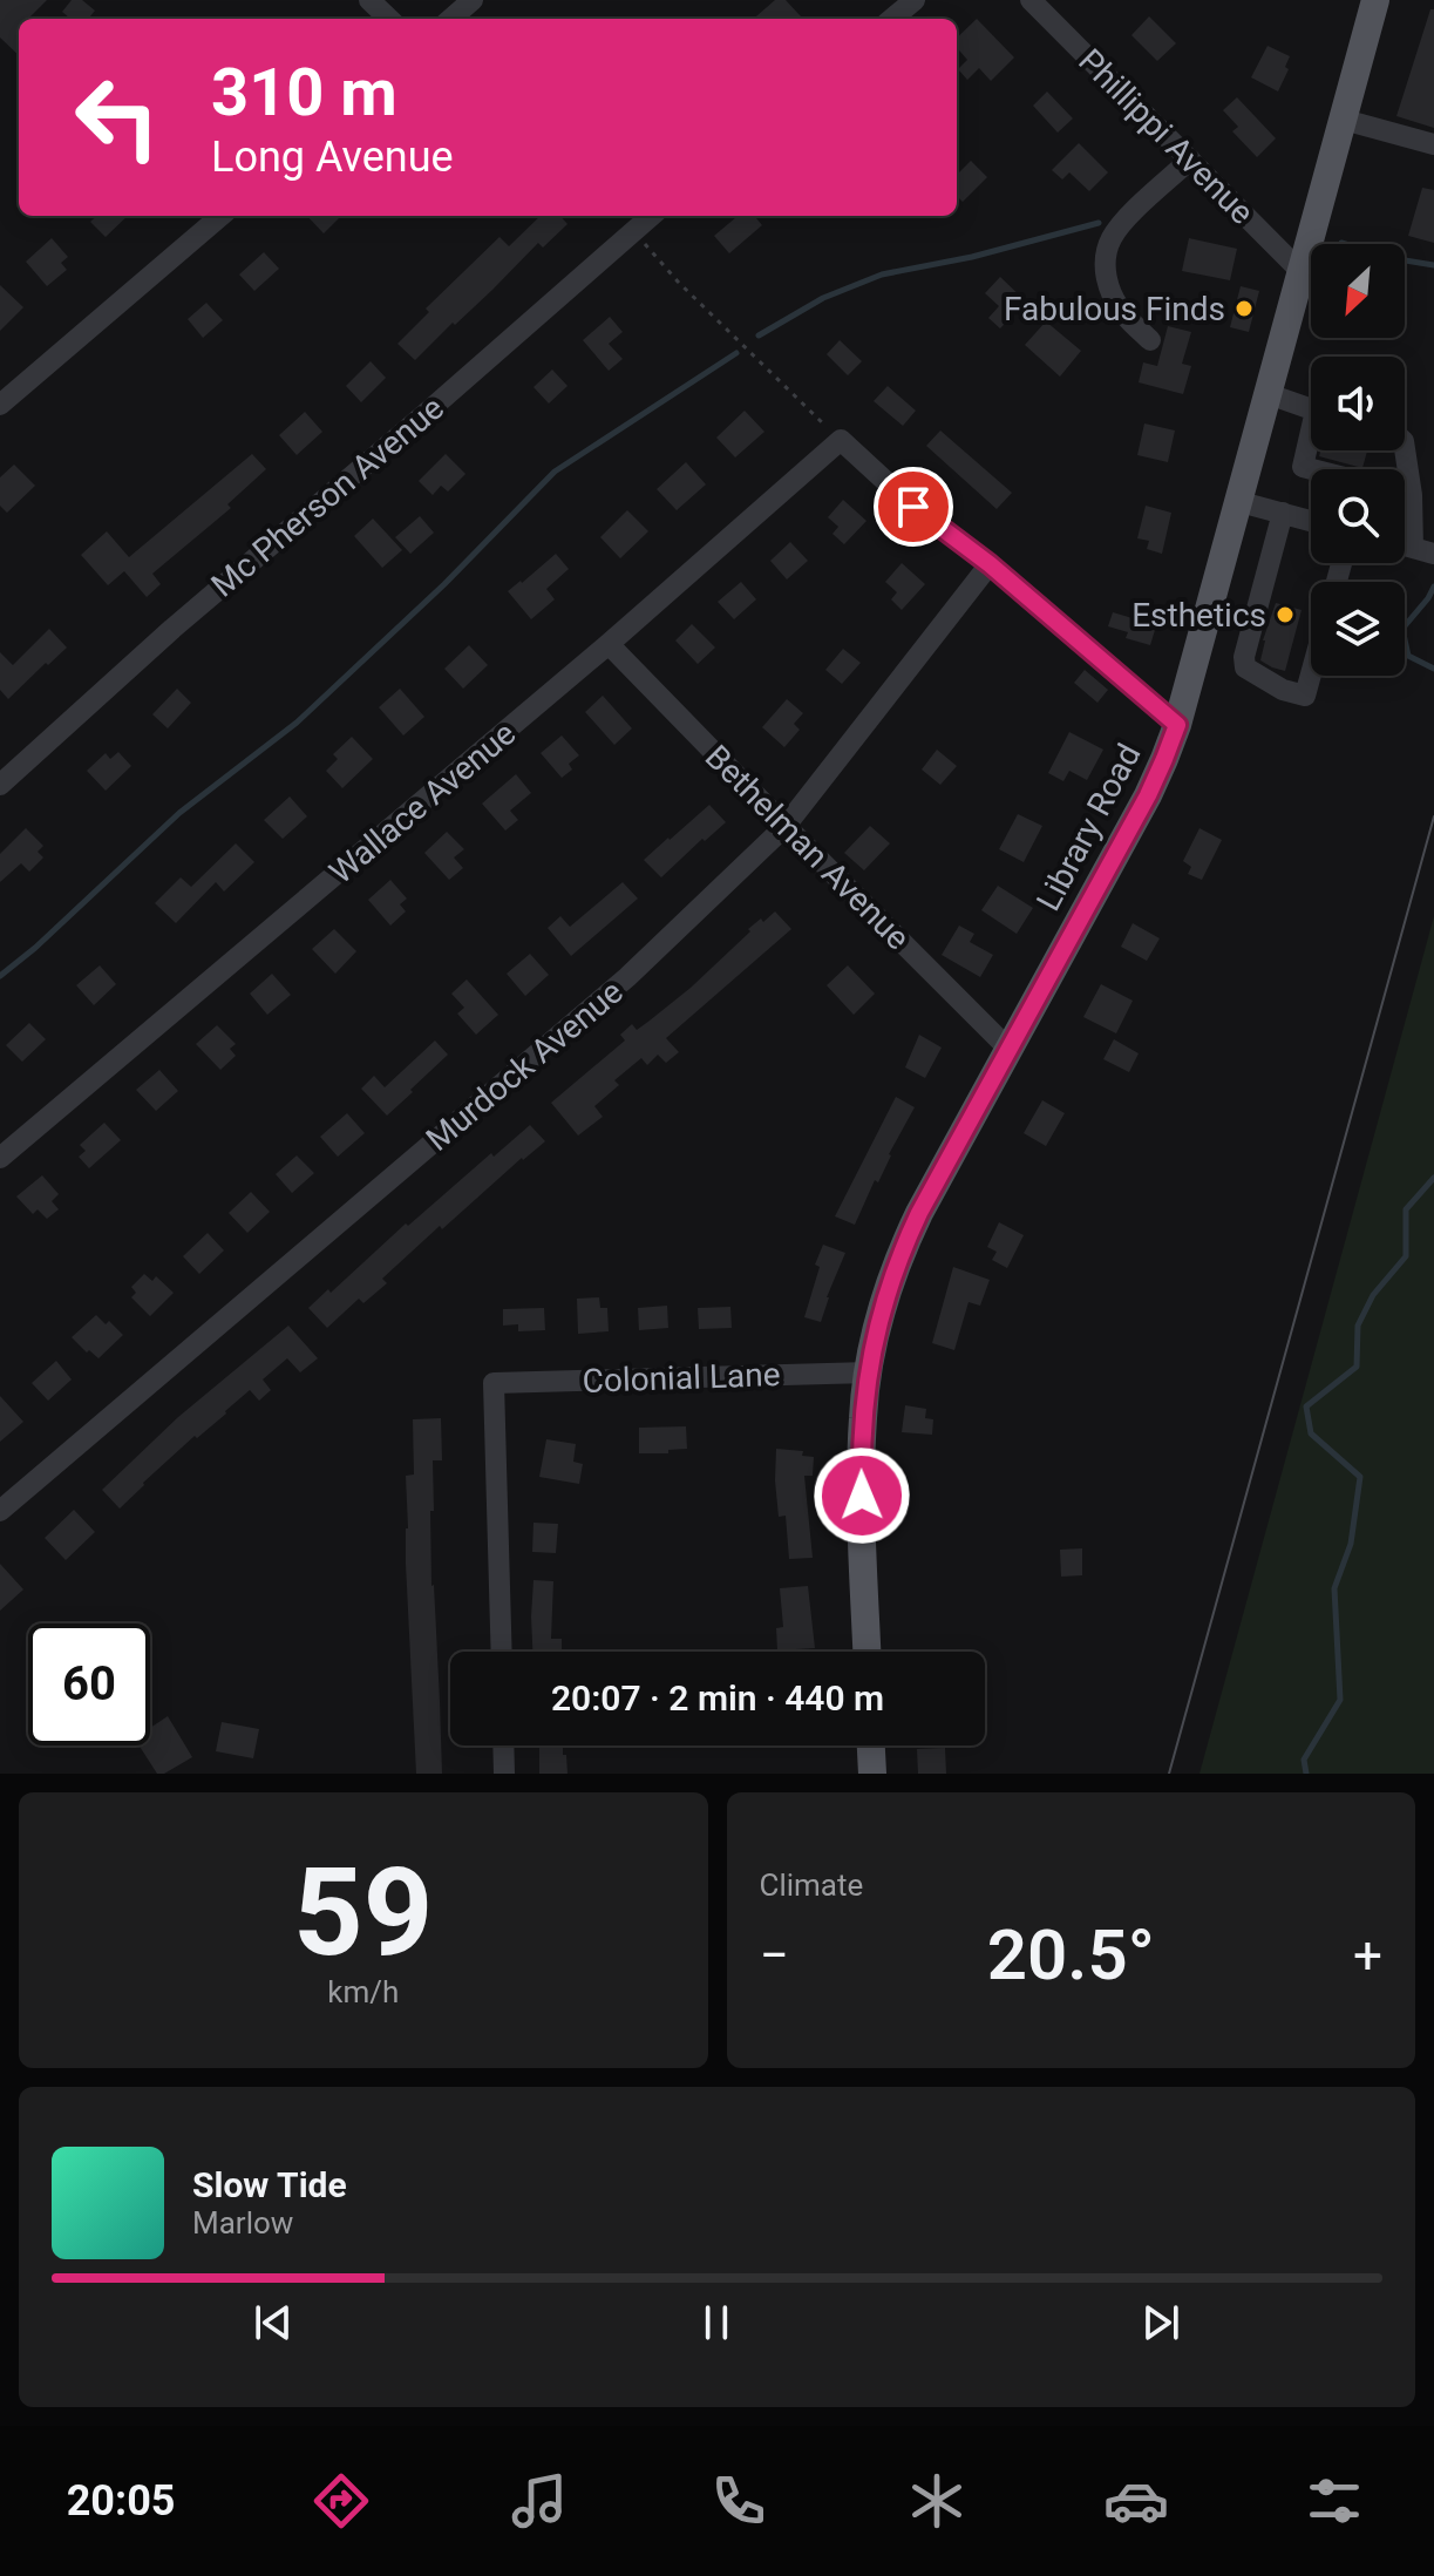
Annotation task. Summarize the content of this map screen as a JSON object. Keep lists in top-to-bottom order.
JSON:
{
  "streets": {
    "main road": ["Library Road"],
    "street": [
      "Phillippi Avenue",
      "Mc Pherson Avenue",
      "Wallace Avenue",
      "Bethelman Avenue",
      "Murdock Avenue",
      "Colonial Lane"
    ]
  },
  "crossings": [
    ["Phillippi Avenue", "Library Road"],
    ["Wallace Avenue", "Bethelman Avenue"],
    ["Library Road", "Bethelman Avenue"],
    ["Library Road", "Colonial Lane"],
    ["Bethelman Avenue", "Murdock Avenue"]
  ],
  "places": ["Fabulous Finds", "Esthetics"],
  "north": "bottom left",
  "page": {
    "turn": ["310 m", "Long Avenue"],
    "limit": "60",
    "trip": "20:07 · 2 min · 440 m",
    "tile": [
      ["59", "km/h"],
      "Climate"
    ],
    "heat": ["−", "20.5°", "+"],
    "song": ["Slow Tide", "Marlow"],
    "tabs": "20:05"
  }
}
